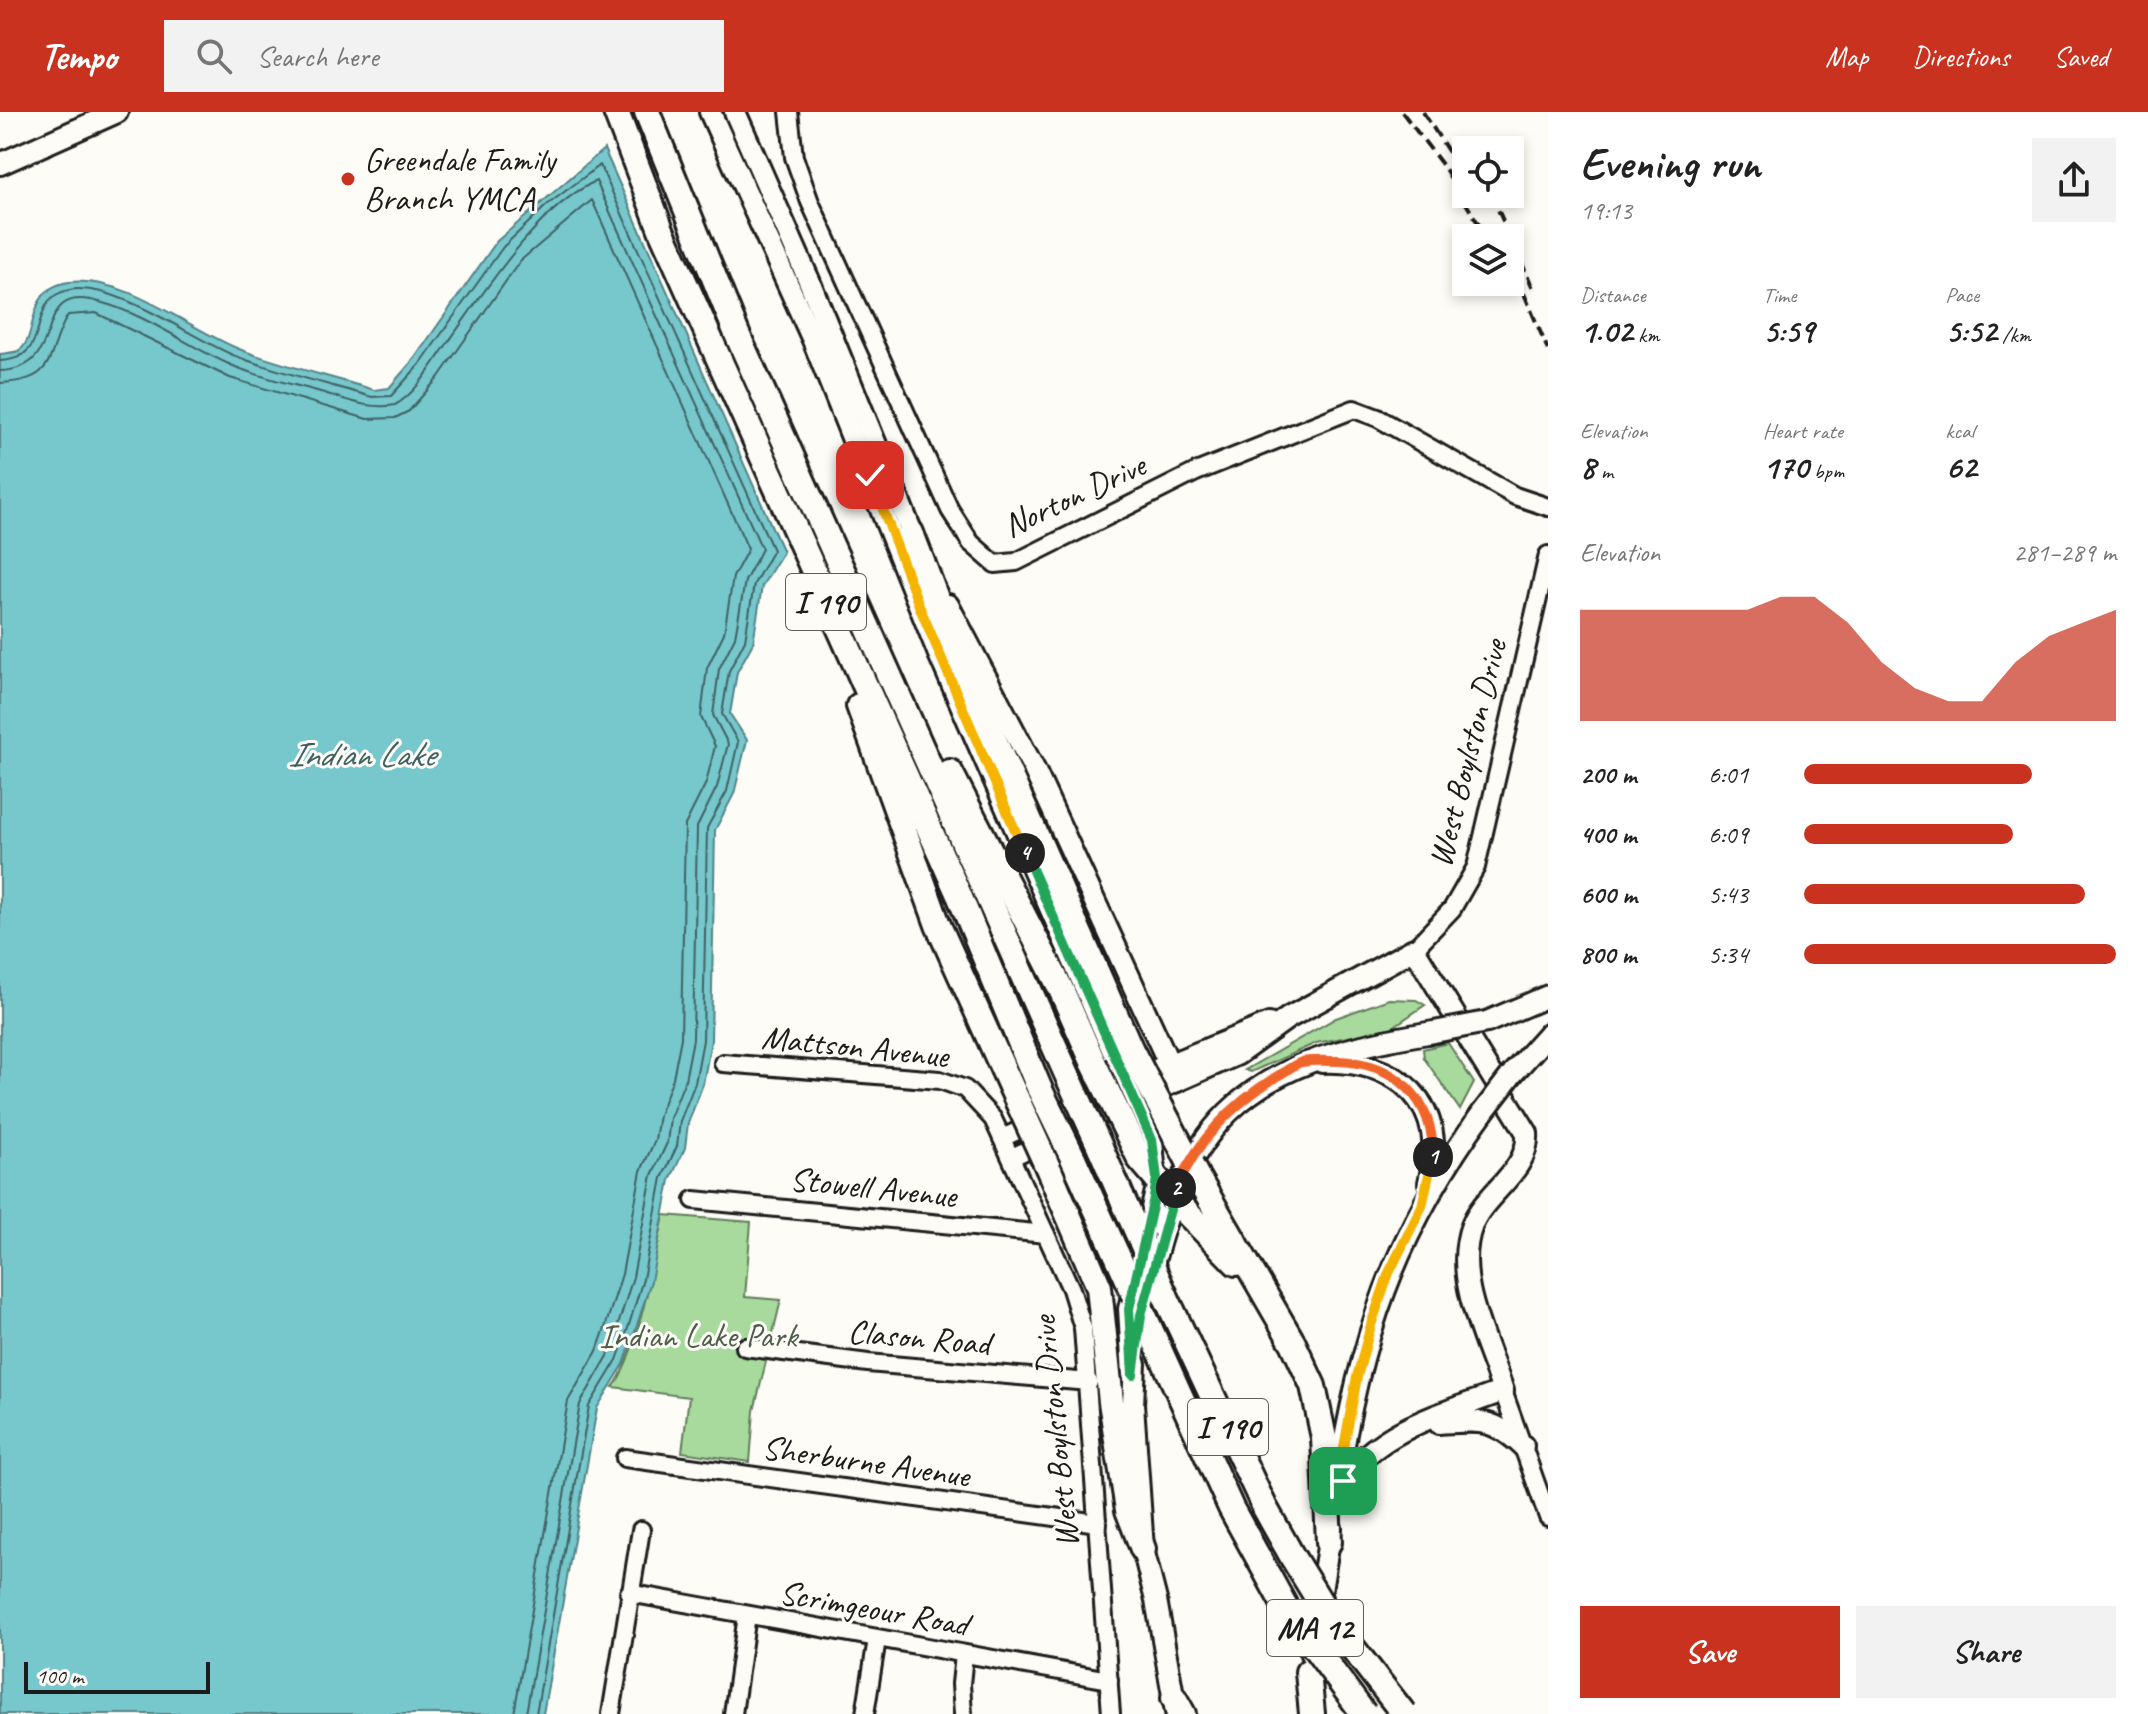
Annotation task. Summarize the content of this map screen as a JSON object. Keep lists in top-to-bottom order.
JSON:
{
  "streets": {
    "highway": ["I 190"],
    "main road": ["West Boylston Drive", "MA 12"],
    "street": [
      "Norton Drive",
      "Mattson Avenue",
      "Stowell Avenue",
      "Clason Road",
      "Sherburne Avenue",
      "Scrimgeour Road"
    ]
  },
  "crossings": [
    ["West Boylston Drive", "Mattson Avenue"],
    ["West Boylston Drive", "Stowell Avenue"],
    ["West Boylston Drive", "Clason Road"],
    ["West Boylston Drive", "Sherburne Avenue"],
    ["West Boylston Drive", "Scrimgeour Road"]
  ],
  "water": ["Indian Lake"],
  "parks": ["Indian Lake Park"],
  "places": ["Greendale Family Branch YMCA"],
  "scale_bar": "100 m",
  "page": {
    "header": "Tempo",
    "search": "Search here",
    "nav": ["Map", "Directions", "Saved"],
    "heading": ["Evening run", "19:13"],
    "stats": [
      ["Distance", "1.02 km"],
      ["Time", "5:59"],
      ["Pace", "5:52 /km"],
      ["Elevation", "8 m"],
      ["Heart rate", "170 bpm"],
      ["kcal", "62"]
    ],
    "chart": ["Elevation", "281–289 m"],
    "list": [
      {
        "name": "200 m",
        "note": "6:01"
      },
      {
        "name": "400 m",
        "note": "6:09"
      },
      {
        "name": "600 m",
        "note": "5:43"
      },
      {
        "name": "800 m",
        "note": "5:34"
      }
    ],
    "pins": ["4", "1", "2"],
    "buttons": ["Save", "Share"],
    "scale": "100 m"
  }
}
